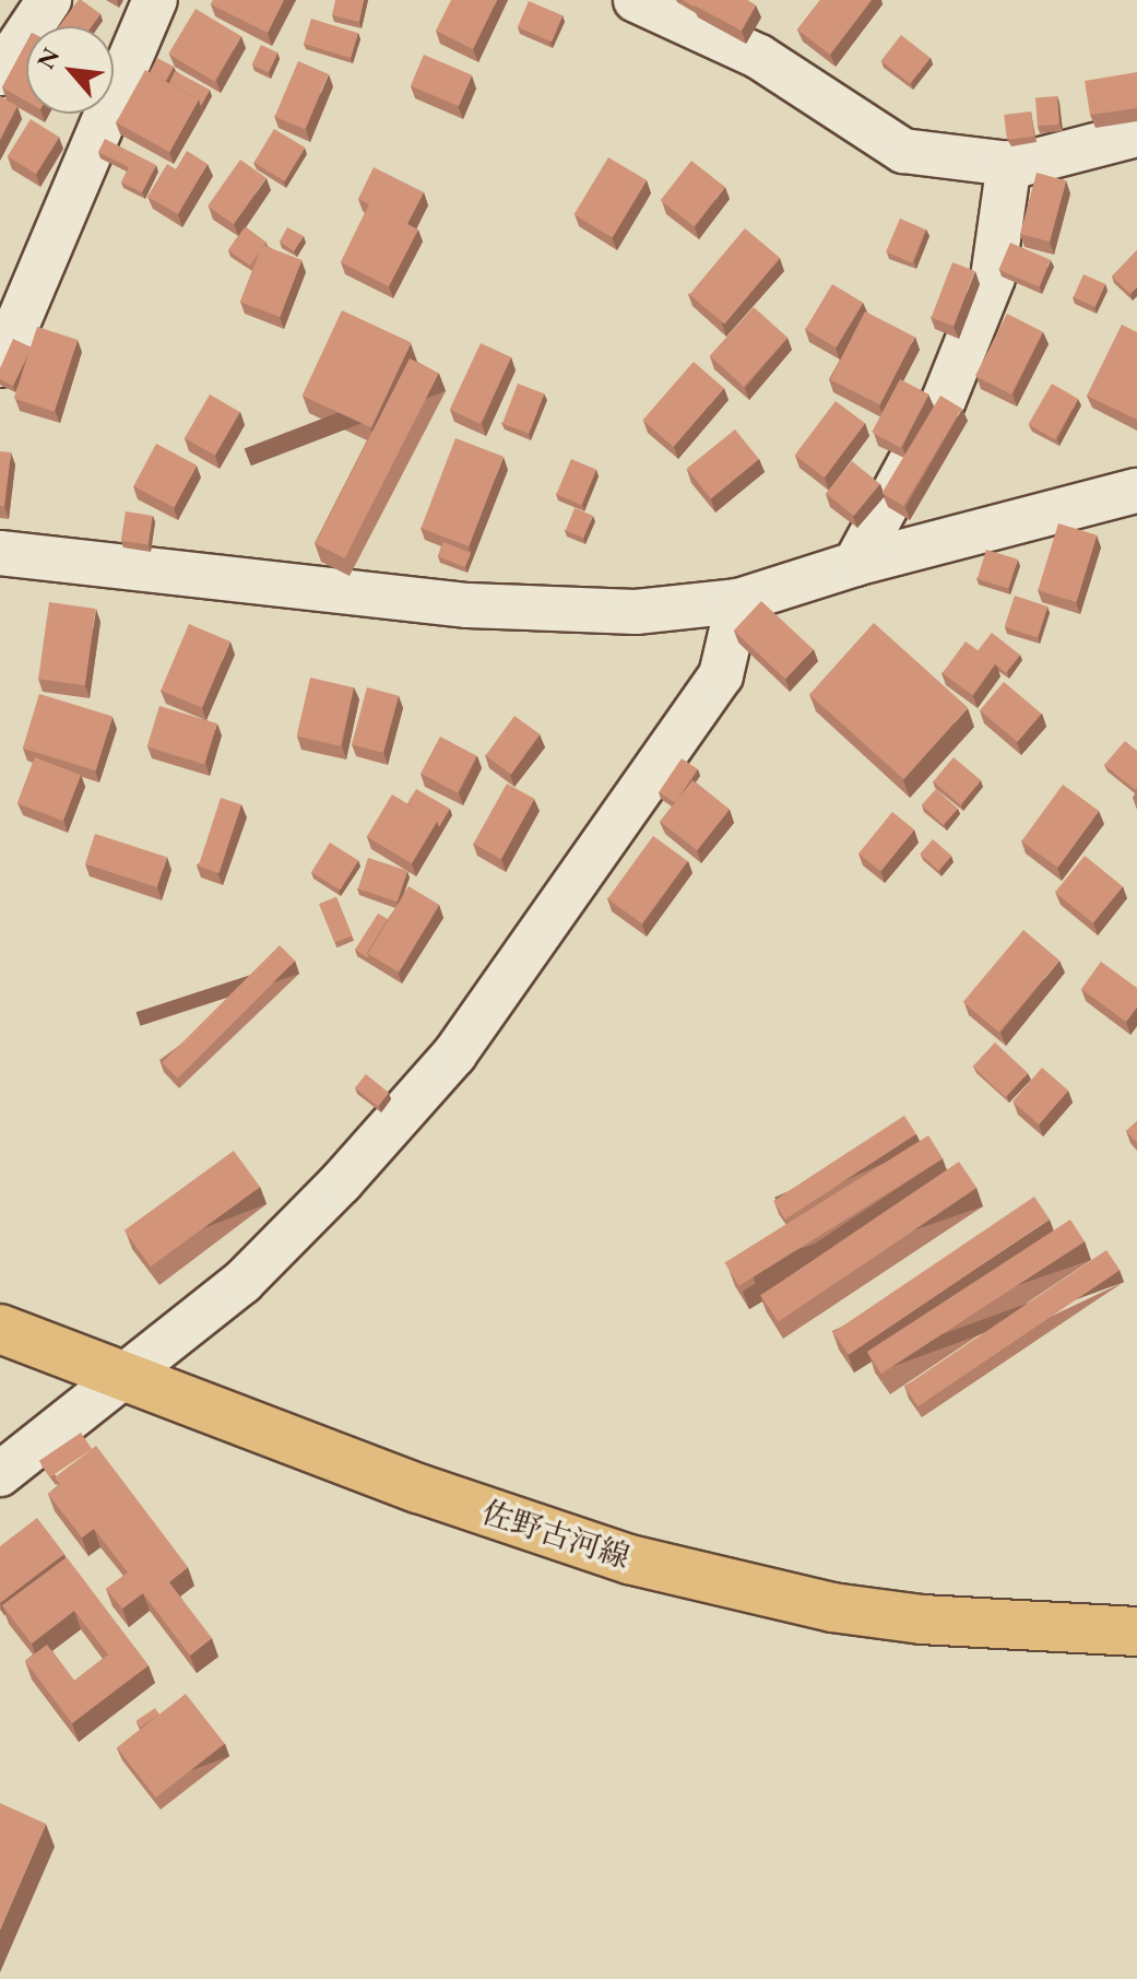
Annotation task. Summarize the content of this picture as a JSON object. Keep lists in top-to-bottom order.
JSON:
{
  "streets": {
    "main road": ["佐野古河線"]
  },
  "north": "top left"
}
